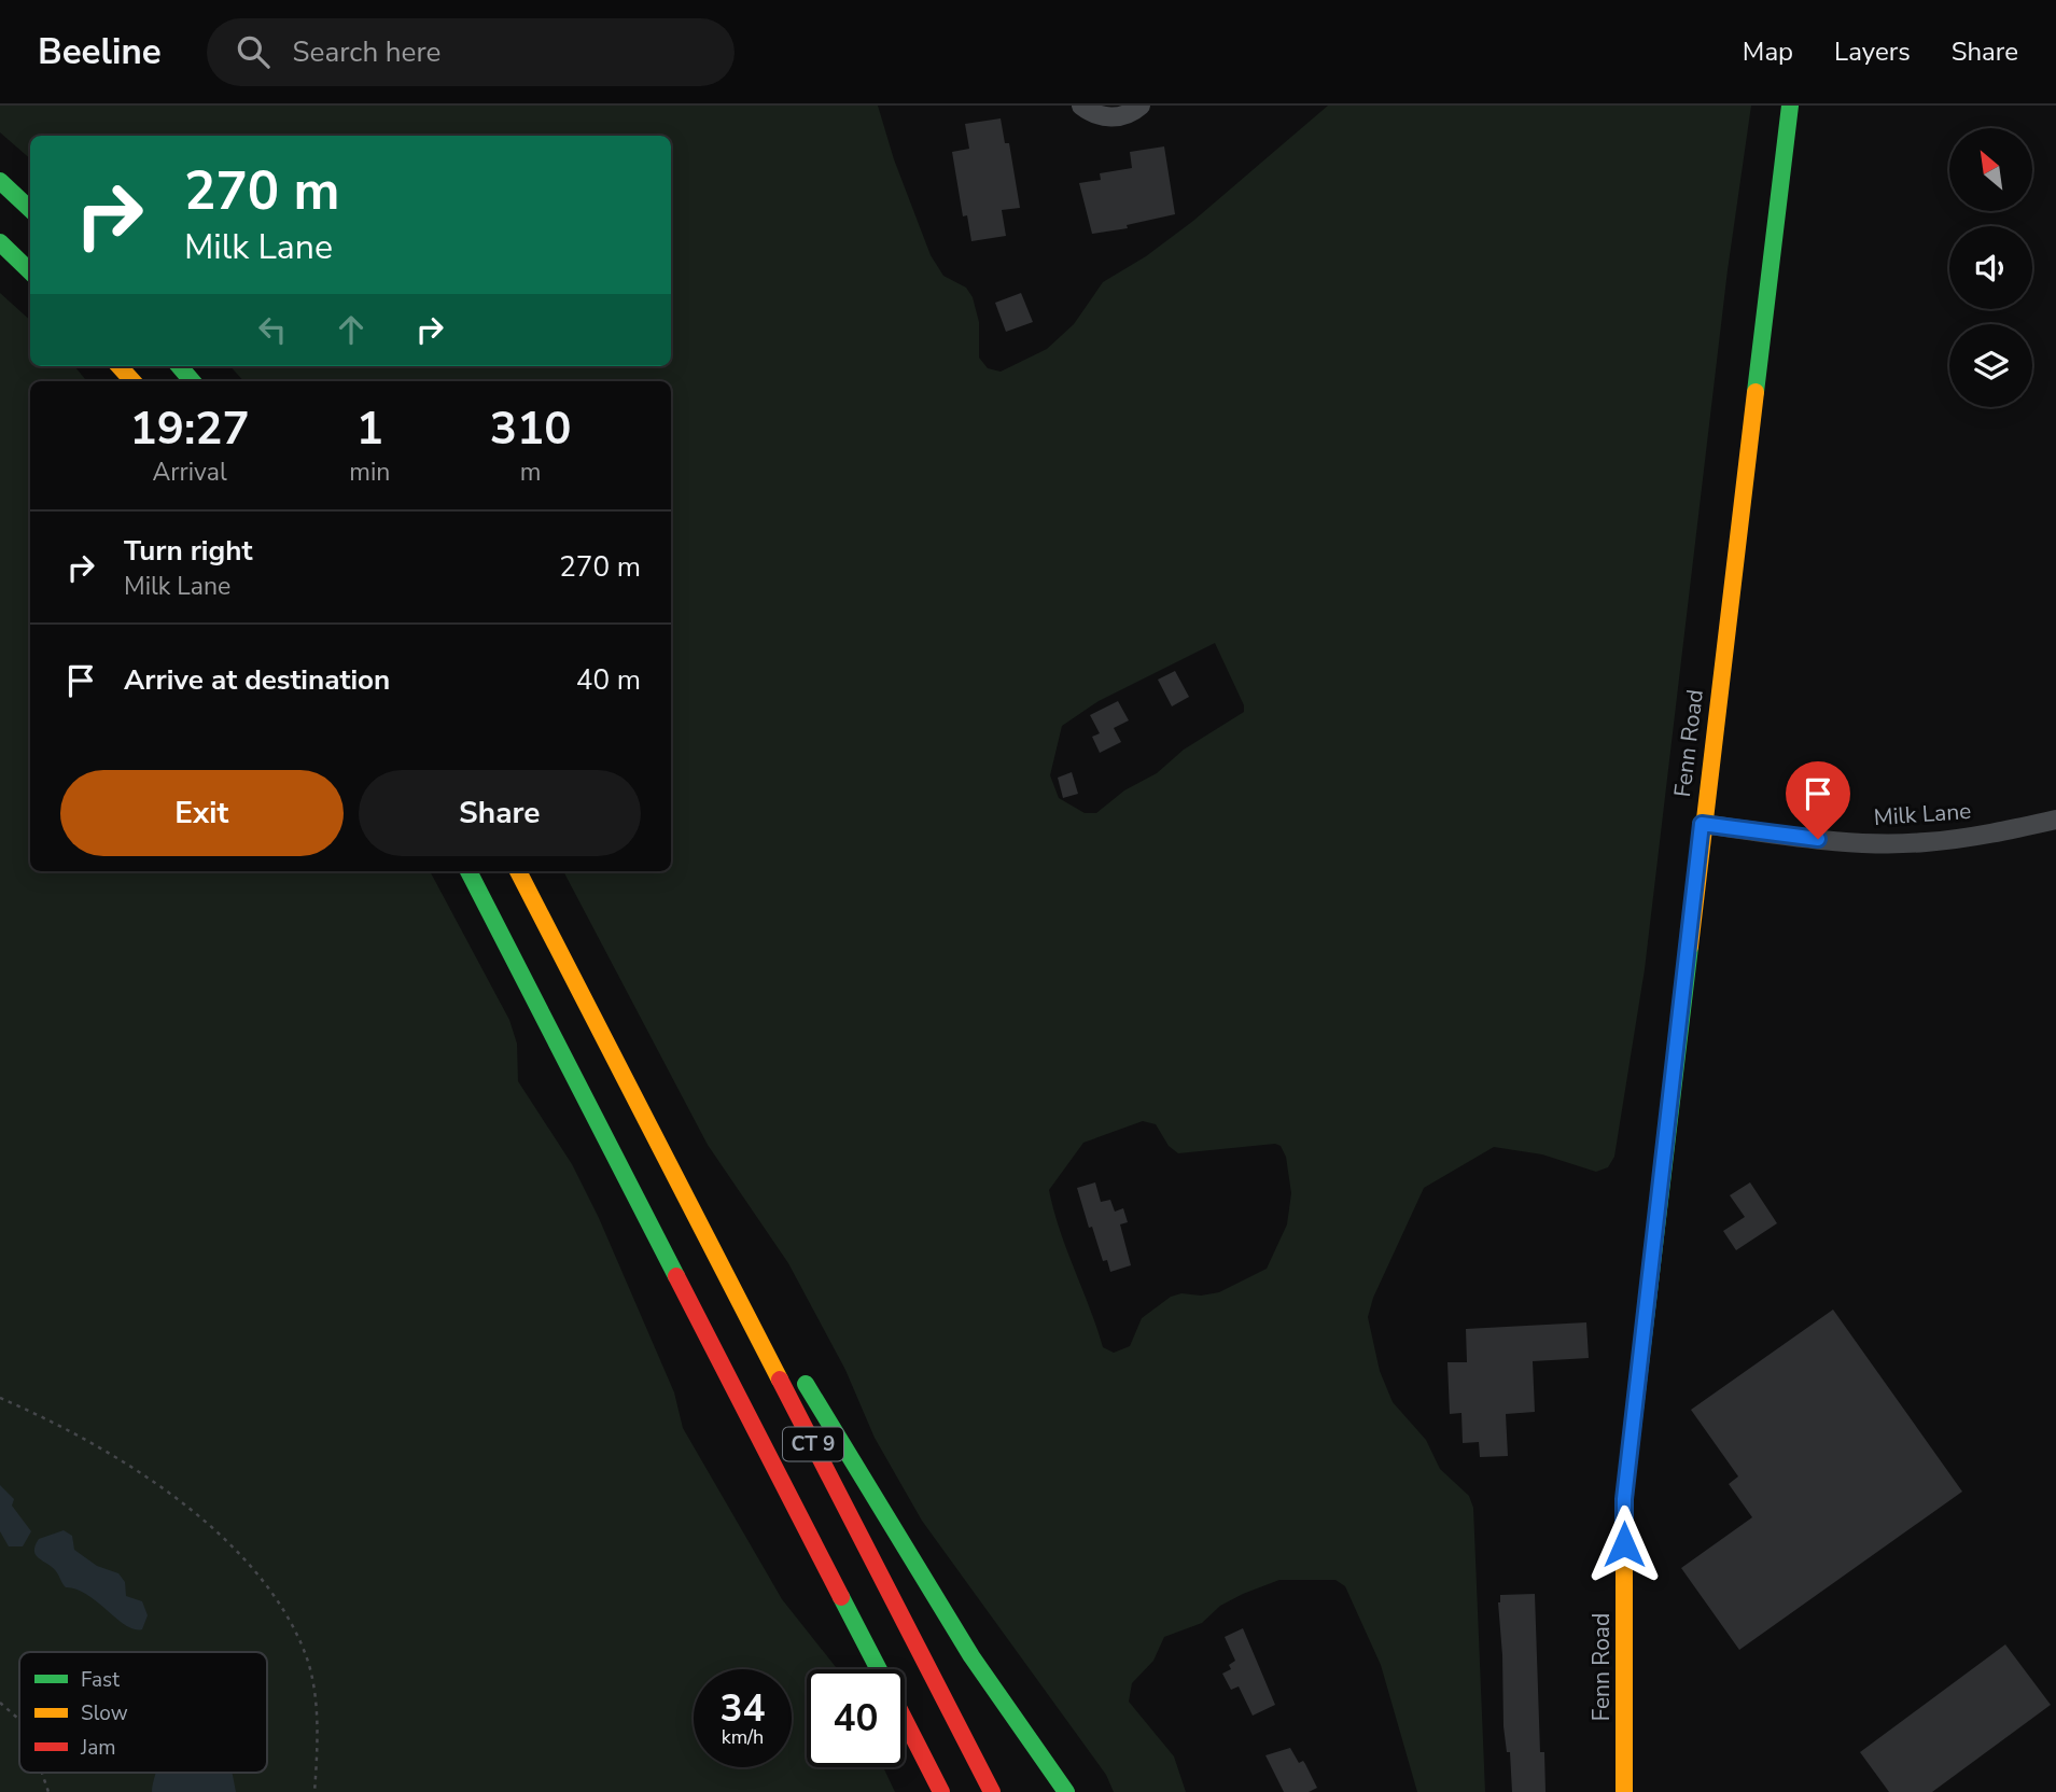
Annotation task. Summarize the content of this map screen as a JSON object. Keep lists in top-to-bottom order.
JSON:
{
  "streets": {
    "main road": ["Fenn Road", "CT 9"],
    "street": ["Milk Lane"]
  },
  "crossings": [
    ["Fenn Road", "Milk Lane"]
  ],
  "legend": ["Fast", "Slow", "Jam"],
  "north": "top left",
  "page": {
    "header": "Beeline",
    "search": "Search here",
    "nav": ["Map", "Layers", "Share"],
    "turn": ["270 m", "Milk Lane"],
    "eta": [
      "19:27",
      "Arrival",
      "1",
      "min",
      "310",
      "m"
    ],
    "list": [
      {
        "name": "Turn right",
        "note": "Milk Lane",
        "value": "270 m"
      },
      {
        "name": "Arrive at destination",
        "value": "40 m"
      }
    ],
    "buttons": ["Exit", "Share"],
    "speed": "34 km/h",
    "limit": "40"
  }
}
